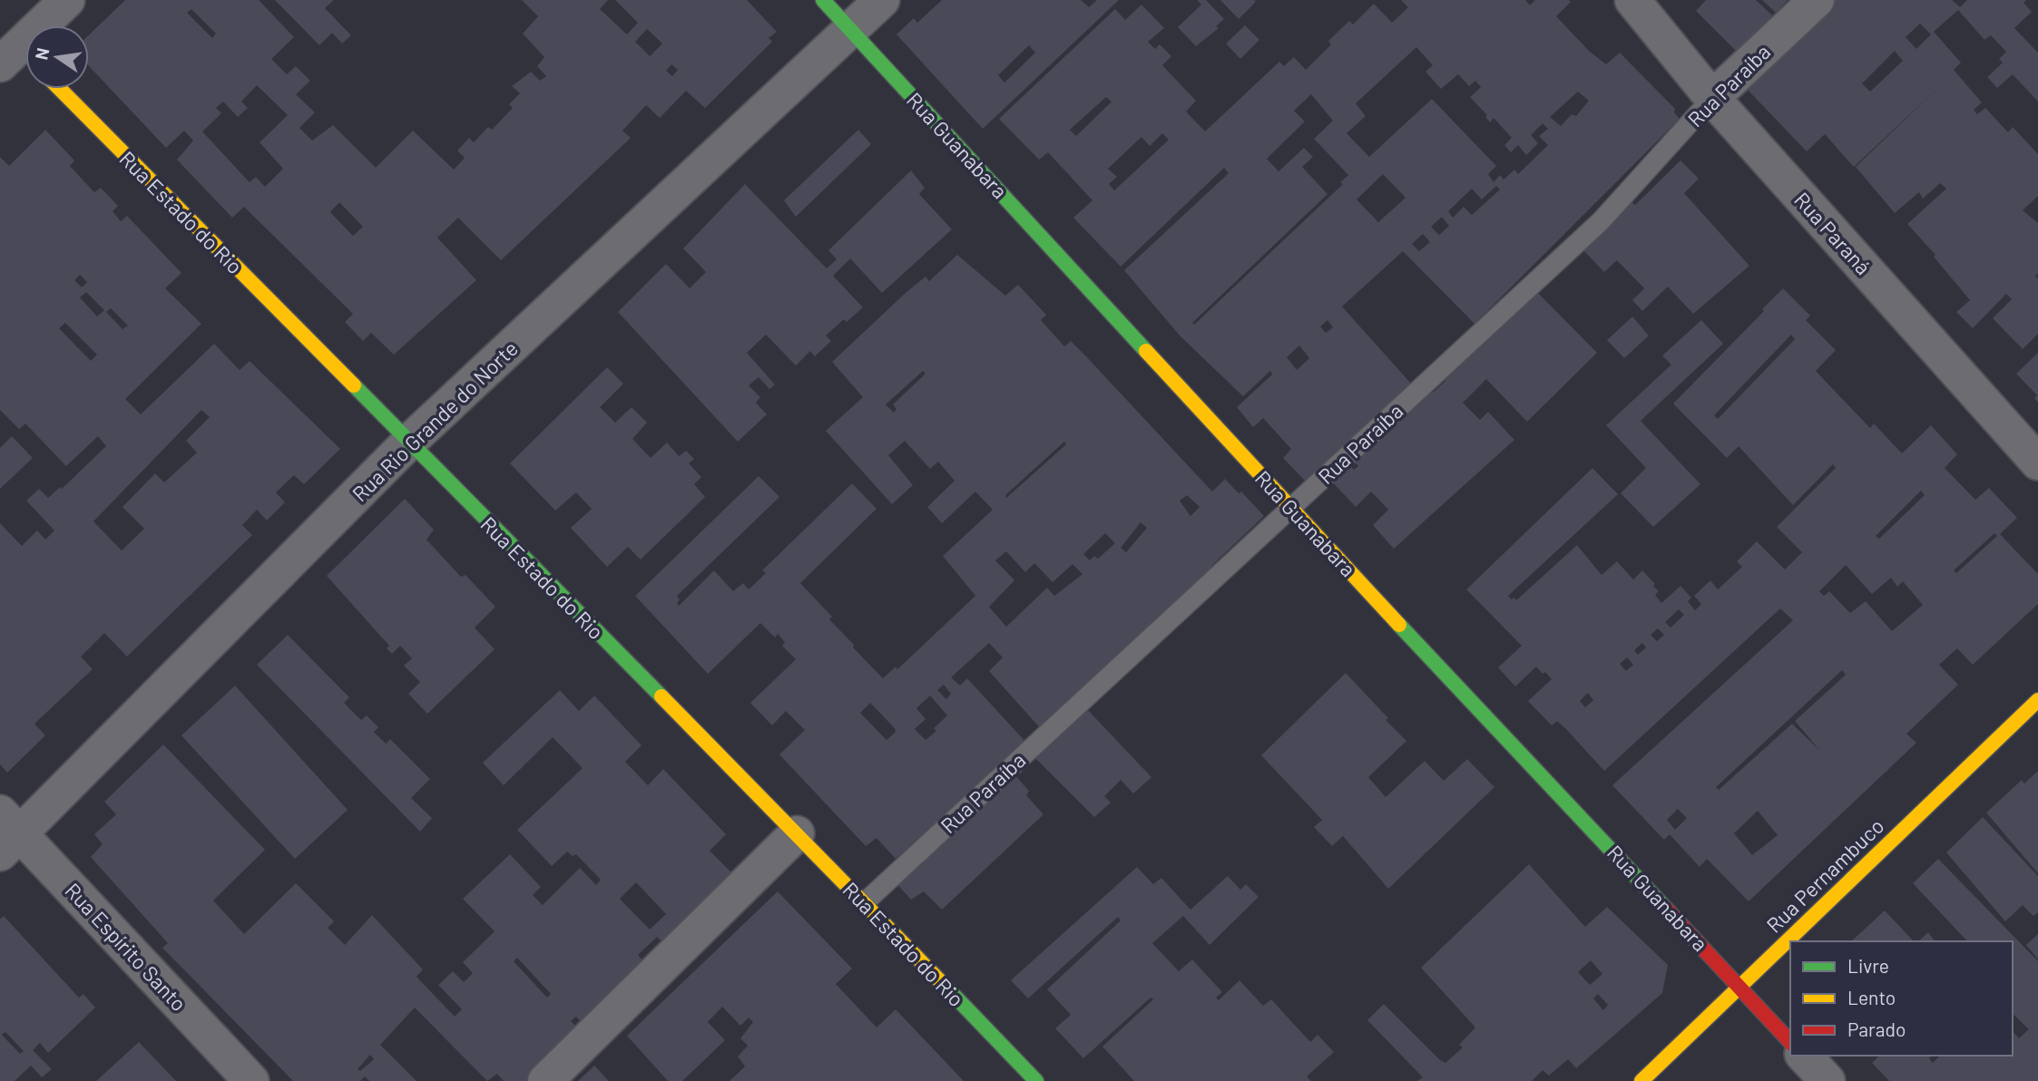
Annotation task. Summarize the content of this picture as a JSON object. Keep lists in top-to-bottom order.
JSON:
{
  "streets": {
    "street": [
      "Rua Paraíba",
      "Rua Guanabara",
      "Rua Estado do Rio",
      "Rua Paraná",
      "Rua Rio Grande do Norte",
      "Rua Pernambuco",
      "Rua Espírito Santo"
    ]
  },
  "crossings": [
    ["Rua Paraíba", "Rua Guanabara"],
    ["Rua Paraíba", "Rua Estado do Rio"],
    ["Rua Paraíba", "Rua Paraná"],
    ["Rua Guanabara", "Rua Rio Grande do Norte"],
    ["Rua Guanabara", "Rua Pernambuco"],
    ["Rua Estado do Rio", "Rua Rio Grande do Norte"],
    ["Rua Rio Grande do Norte", "Rua Espírito Santo"]
  ],
  "legend": ["Livre", "Lento", "Parado"],
  "north": "left"
}
